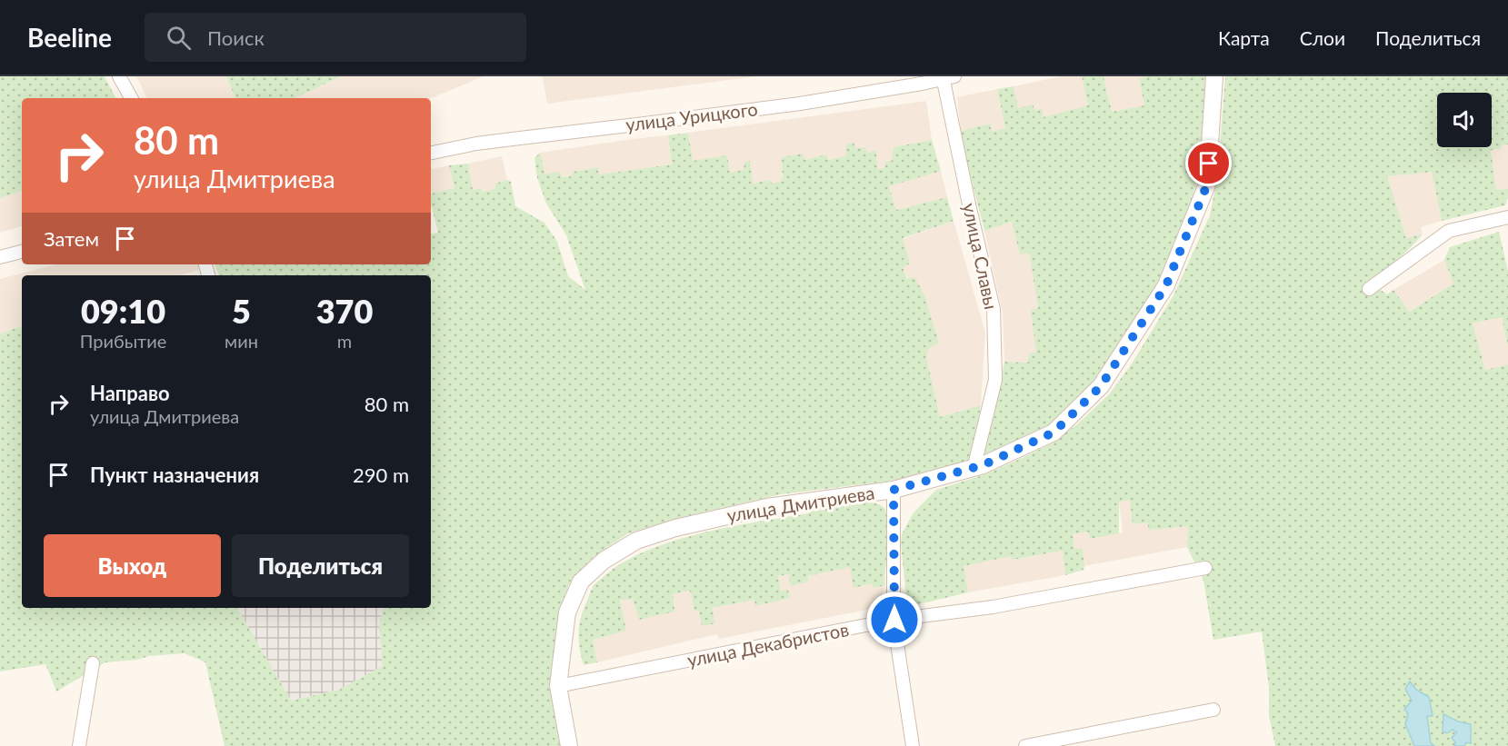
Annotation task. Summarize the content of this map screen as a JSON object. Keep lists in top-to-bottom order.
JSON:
{
  "streets": {
    "street": [
      "улица Урицкого",
      "улица Славы",
      "улица Дмитриева",
      "улица Декабристов"
    ]
  },
  "crossings": [
    ["улица Урицкого", "улица Славы"],
    ["улица Славы", "улица Дмитриева"],
    ["улица Дмитриева", "улица Декабристов"]
  ],
  "page": {
    "header": "Beeline",
    "search": "Поиск",
    "nav": ["Карта", "Слои", "Поделиться"],
    "turn": ["80 m", "улица Дмитриева"],
    "then": "Затем",
    "eta": [
      "09:10",
      "Прибытие",
      "5",
      "мин",
      "370",
      "m"
    ],
    "list": [
      {
        "name": "Направо",
        "note": "улица Дмитриева",
        "value": "80 m"
      },
      {
        "name": "Пункт назначения",
        "value": "290 m"
      }
    ],
    "buttons": ["Выход", "Поделиться"]
  }
}
